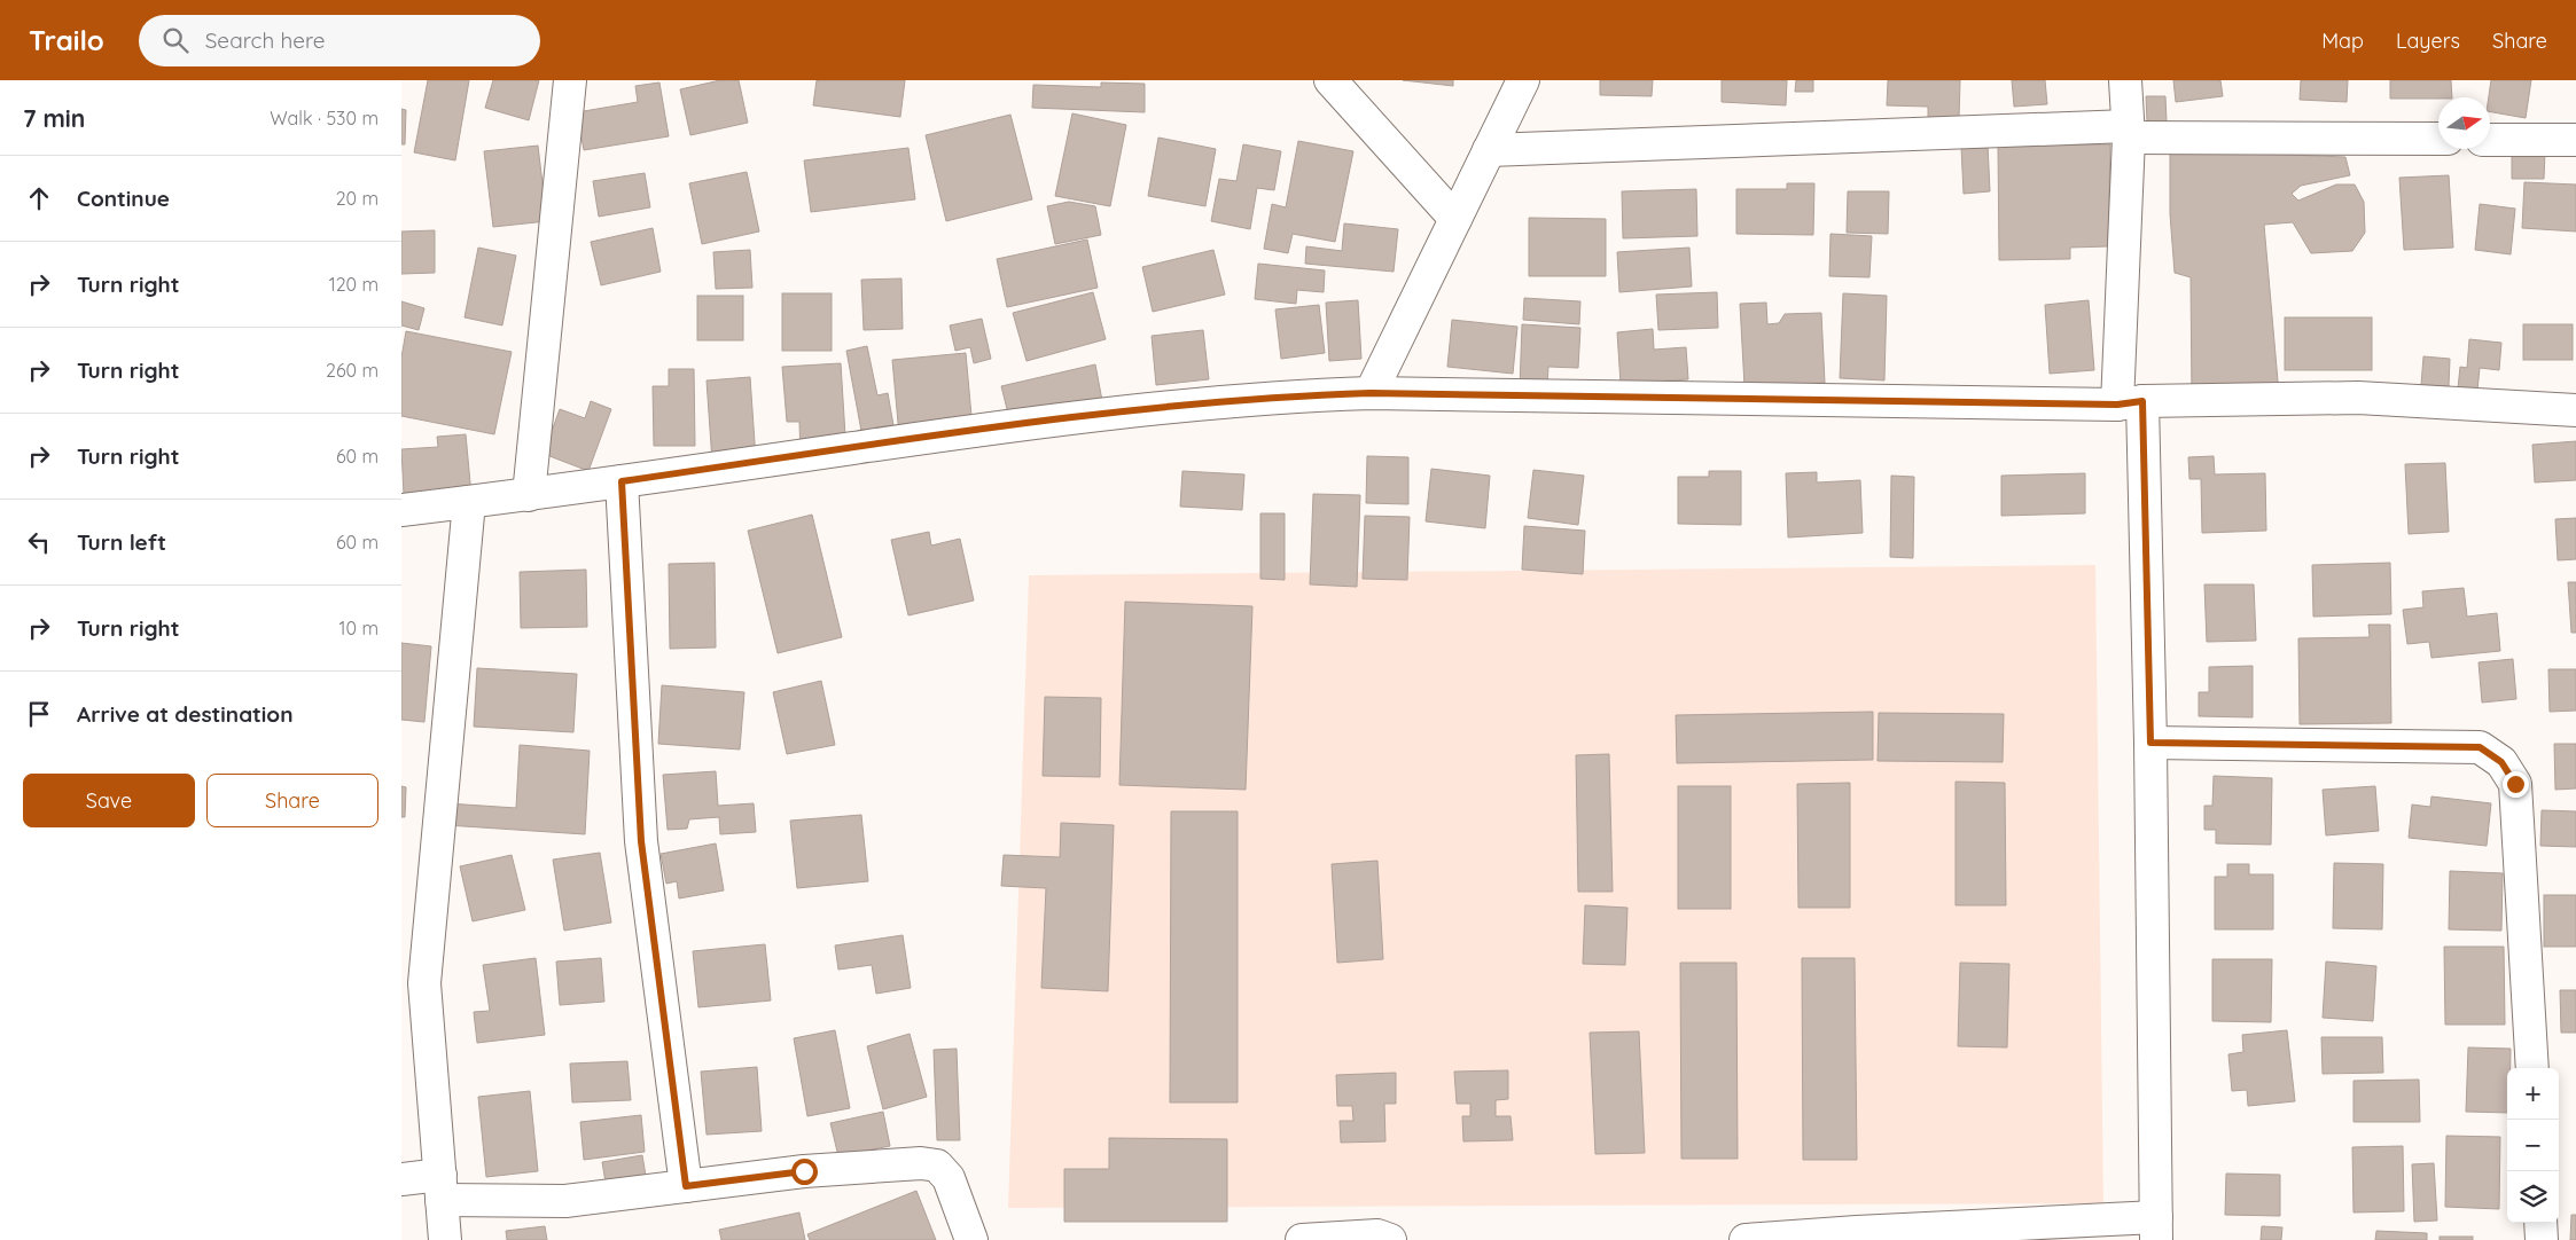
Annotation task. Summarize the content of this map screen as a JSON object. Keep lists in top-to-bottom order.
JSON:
{
  "north": "right",
  "page": {
    "header": "Trailo",
    "search": "Search here",
    "nav": ["Map", "Layers", "Share"],
    "heading": ["7 min", "Walk · 530 m"],
    "list": [
      ["Continue", "20 m"],
      ["Turn right", "120 m"],
      ["Turn right", "260 m"],
      ["Turn right", "60 m"],
      ["Turn left", "60 m"],
      ["Turn right", "10 m"],
      "Arrive at destination"
    ],
    "buttons": ["Save", "Share"],
    "map_buttons": ["+", "−"]
  }
}
